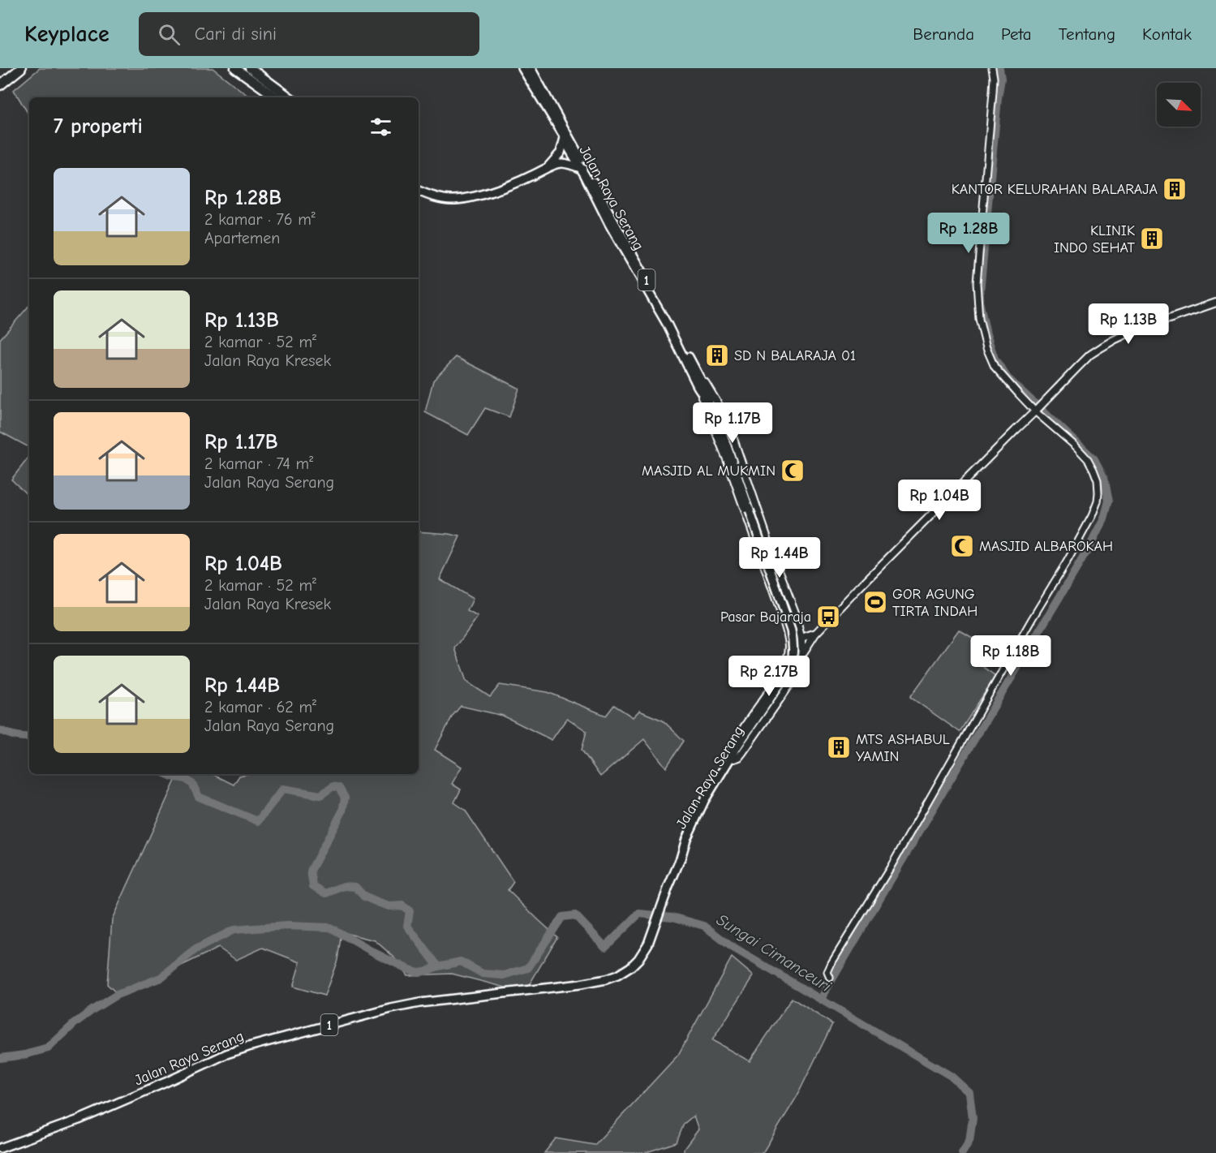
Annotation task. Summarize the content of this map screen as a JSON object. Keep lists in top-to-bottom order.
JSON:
{
  "streets": {
    "highway": ["Jalan Raya Serang", "1"]
  },
  "water": ["Sungai Cimanceuri"],
  "places": {
    "building": [
      "KANTOR KELURAHAN BALARAJA",
      "KLINIK INDO SEHAT",
      "SD N BALARAJA 01",
      "MTS ASHABUL YAMIN"
    ],
    "mosque": ["MASJID AL MUKMIN", "MASJID ALBAROKAH"],
    "sports": ["GOR AGUNG TIRTA INDAH"],
    "bus stop": ["Pasar Bajaraja"]
  },
  "north": "bottom right",
  "page": {
    "header": "Keyplace",
    "search": "Cari di sini",
    "nav": [
      "Beranda",
      "Peta",
      "Tentang",
      "Kontak"
    ],
    "heading": "7 properti",
    "list": [
      {
        "name": "Rp 1.28B",
        "note": "2 kamar · 76 m² · Apartemen"
      },
      {
        "name": "Rp 1.13B",
        "note": "2 kamar · 52 m² · Jalan Raya Kresek"
      },
      {
        "name": "Rp 1.17B",
        "note": "2 kamar · 74 m² · Jalan Raya Serang"
      },
      {
        "name": "Rp 1.04B",
        "note": "2 kamar · 52 m² · Jalan Raya Kresek"
      },
      {
        "name": "Rp 1.44B",
        "note": "2 kamar · 62 m² · Jalan Raya Serang"
      }
    ],
    "price": [
      "Rp 1.28B",
      "Rp 1.13B",
      "Rp 1.17B",
      "Rp 1.04B",
      "Rp 1.44B",
      "Rp 1.18B",
      "Rp 2.17B"
    ]
  }
}
